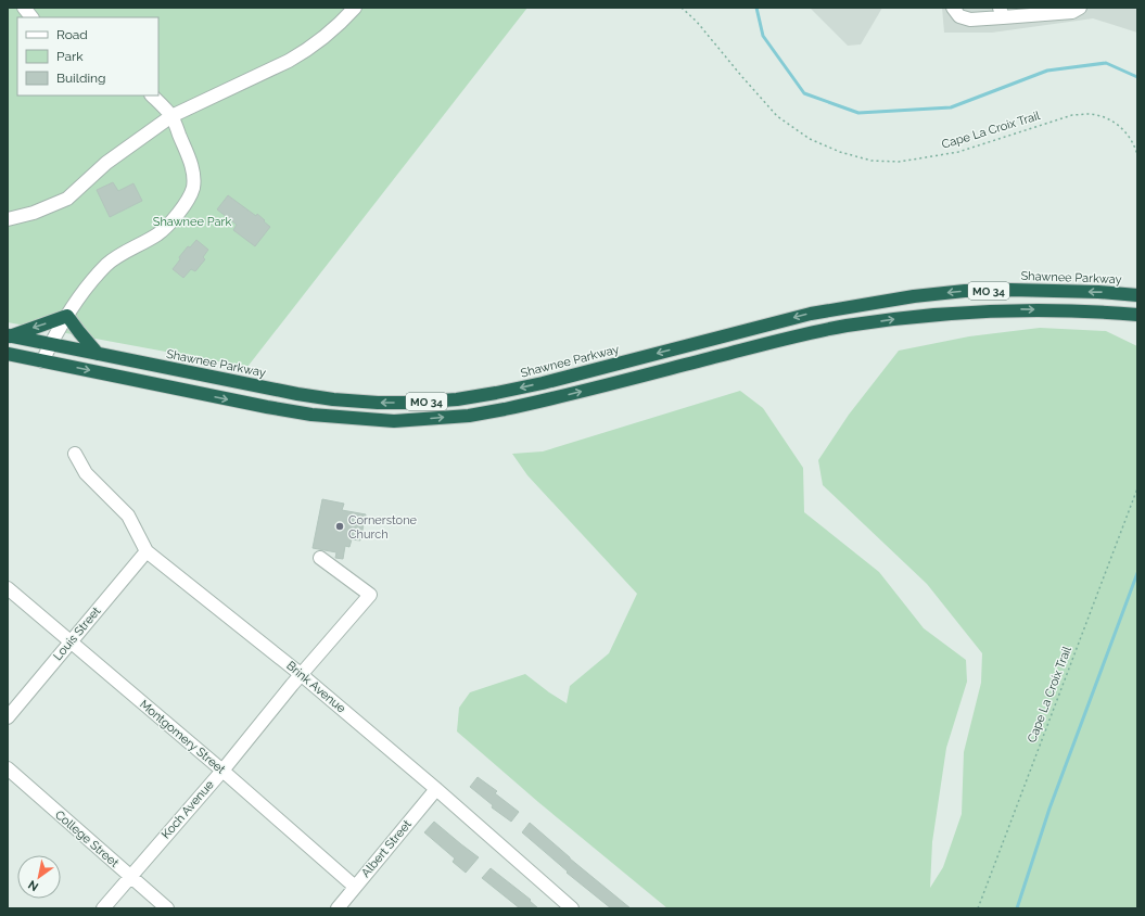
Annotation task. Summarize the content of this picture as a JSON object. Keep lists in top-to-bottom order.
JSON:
{
  "streets": {
    "highway": ["Shawnee Parkway", "MO 34"],
    "street": [
      "Louis Street",
      "Brink Avenue",
      "Montgomery Street",
      "Koch Avenue",
      "College Street",
      "Albert Street"
    ],
    "path": ["Cape La Croix Trail"]
  },
  "crossings": [
    ["Louis Street", "Brink Avenue"],
    ["Louis Street", "Montgomery Street"],
    ["Brink Avenue", "Koch Avenue"],
    ["Brink Avenue", "Albert Street"],
    ["Montgomery Street", "Koch Avenue"],
    ["Montgomery Street", "Albert Street"],
    ["Koch Avenue", "College Street"]
  ],
  "parks": ["Shawnee Park"],
  "places": ["Cornerstone Church"],
  "legend": ["Road", "Park", "Building"],
  "north": "bottom left"
}
